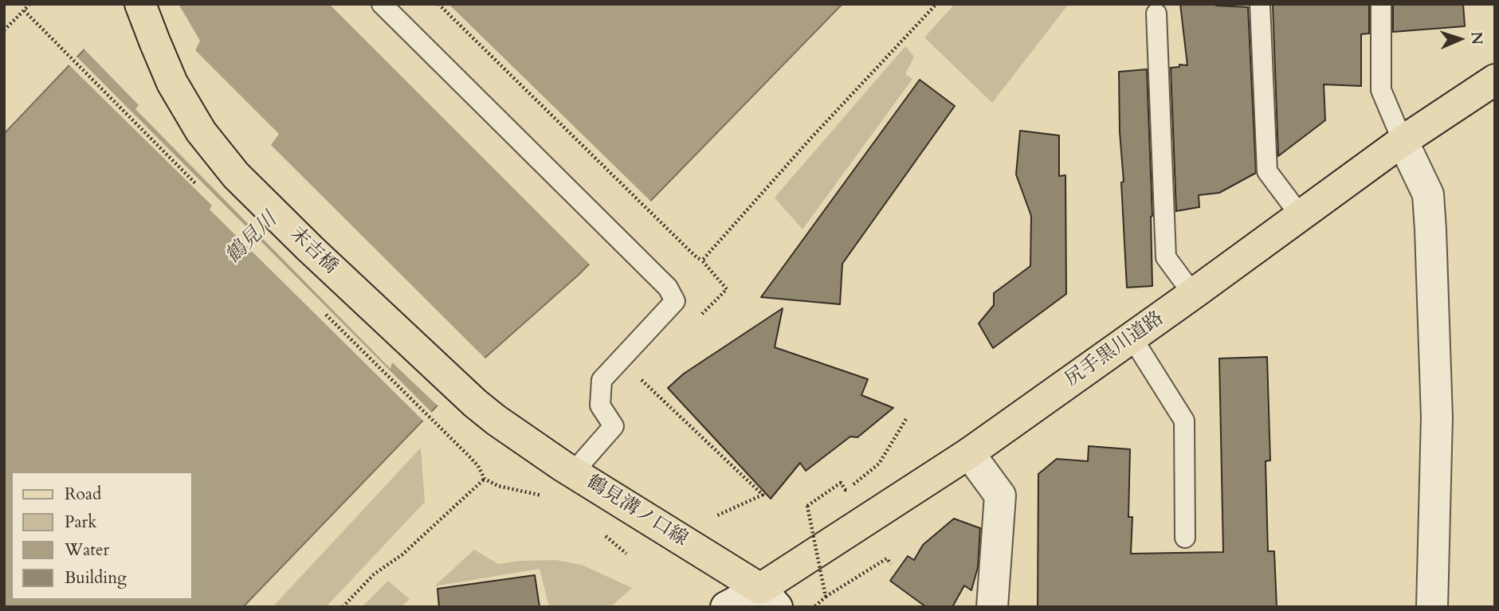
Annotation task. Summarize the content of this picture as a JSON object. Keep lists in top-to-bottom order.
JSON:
{
  "streets": {
    "main road": ["末吉橋", "尻手黒川道路", "鶴見溝ノ口線"]
  },
  "crossings": [
    ["末吉橋", "鶴見溝ノ口線"],
    ["尻手黒川道路", "鶴見溝ノ口線"]
  ],
  "water": ["鶴見川"],
  "legend": [
    "Road",
    "Park",
    "Water",
    "Building"
  ],
  "north": "right"
}
